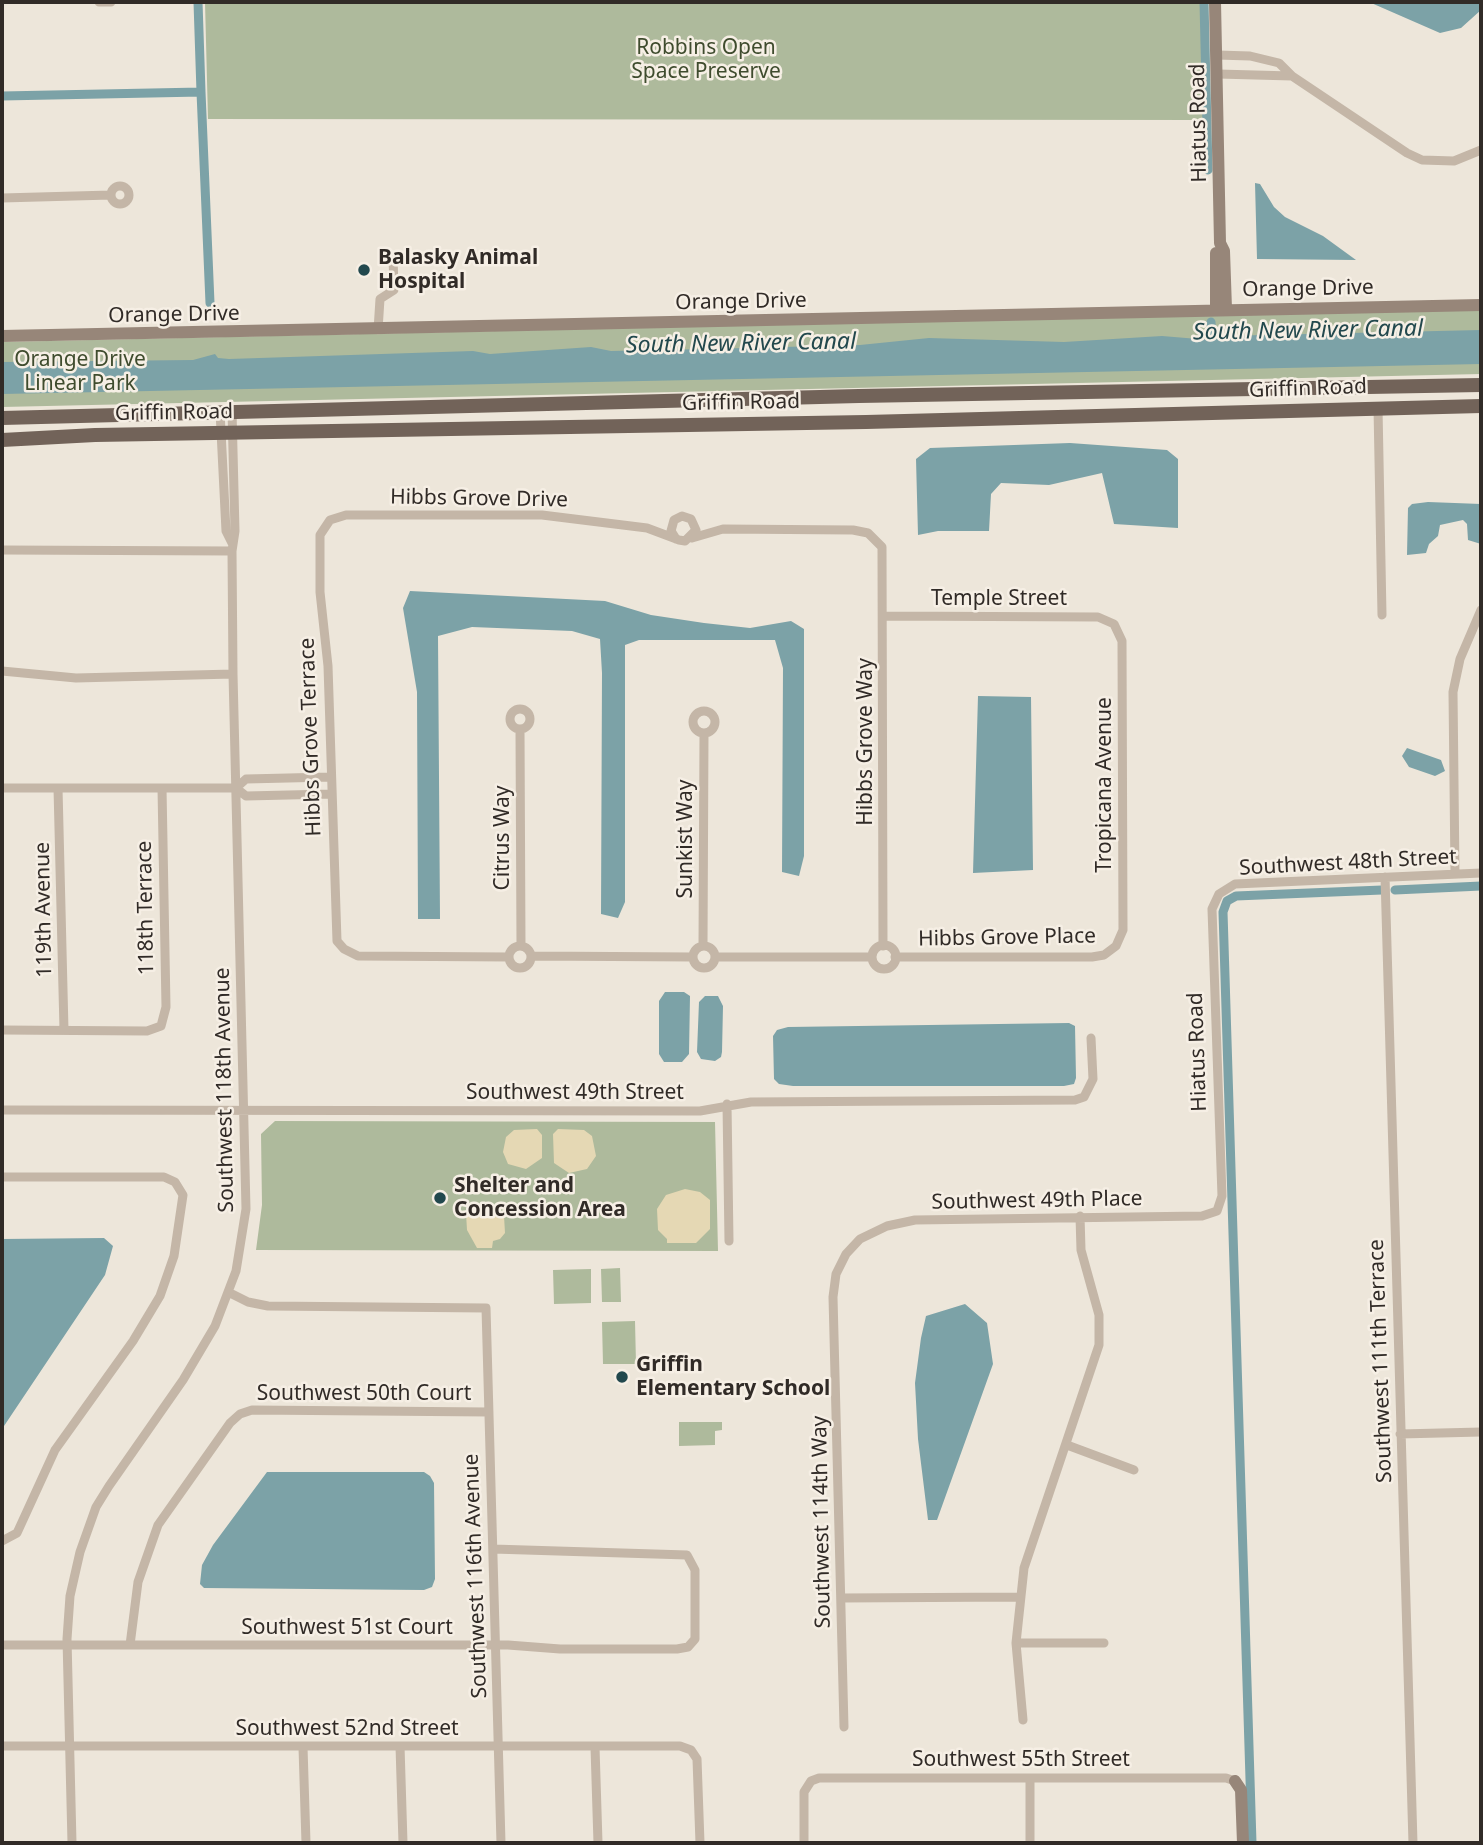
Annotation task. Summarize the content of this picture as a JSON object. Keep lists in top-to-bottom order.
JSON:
{
  "streets": {
    "main road": ["Griffin Road"],
    "street": [
      "Hiatus Road",
      "Orange Drive",
      "Hibbs Grove Drive",
      "Temple Street",
      "Hibbs Grove Terrace",
      "Hibbs Grove Way",
      "Tropicana Avenue",
      "Citrus Way",
      "Sunkist Way",
      "Southwest 48th Street",
      "118th Terrace",
      "119th Avenue",
      "Hibbs Grove Place",
      "Southwest 118th Avenue",
      "Southwest 49th Street",
      "Southwest 49th Place",
      "Southwest 111th Terrace",
      "Southwest 50th Court",
      "Southwest 114th Way",
      "Southwest 116th Avenue",
      "Southwest 51st Court",
      "Southwest 52nd Street",
      "Southwest 55th Street"
    ]
  },
  "crossings": [
    ["Hiatus Road", "Orange Drive"],
    ["Hiatus Road", "Southwest 48th Street"],
    ["Hiatus Road", "Southwest 49th Place"],
    ["Griffin Road", "Southwest 118th Avenue"],
    ["Hibbs Grove Drive", "Hibbs Grove Terrace"],
    ["Temple Street", "Hibbs Grove Way"],
    ["Temple Street", "Tropicana Avenue"],
    ["Hibbs Grove Terrace", "Citrus Way"],
    ["Hibbs Grove Way", "Hibbs Grove Place"],
    ["Tropicana Avenue", "Hibbs Grove Place"],
    ["Southwest 48th Street", "Southwest 111th Terrace"],
    ["118th Terrace", "119th Avenue"],
    ["Southwest 118th Avenue", "Southwest 49th Street"],
    ["Southwest 118th Avenue", "Southwest 116th Avenue"],
    ["Southwest 118th Avenue", "Southwest 51st Court"],
    ["Southwest 118th Avenue", "Southwest 52nd Street"],
    ["Southwest 49th Place", "Southwest 114th Way"],
    ["Southwest 50th Court", "Southwest 116th Avenue"],
    ["Southwest 50th Court", "Southwest 51st Court"],
    ["Southwest 116th Avenue", "Southwest 51st Court"],
    ["Southwest 116th Avenue", "Southwest 52nd Street"]
  ],
  "water": ["South New River Canal"],
  "parks": ["Robbins Open Space Preserve", "Orange Drive Linear Park"],
  "places": ["Balasky Animal Hospital", "Shelter and Concession Area", "Griffin Elementary School"]
}
